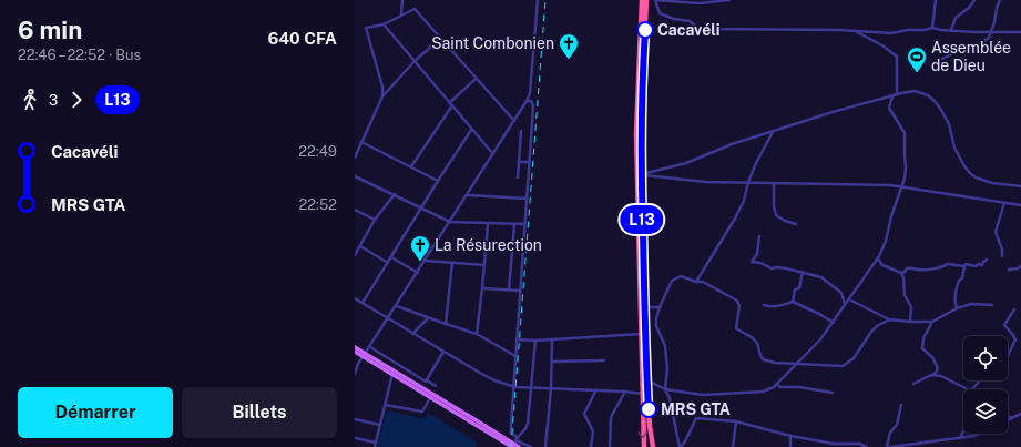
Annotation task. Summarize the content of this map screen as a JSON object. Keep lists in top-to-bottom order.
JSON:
{
  "places": {
    "other": ["Cacavéli", "MRS GTA"],
    "church": ["Saint Combonien", "La Résurection"],
    "sports": ["Assemblée de Dieu"]
  },
  "lines": ["bus line L13"],
  "page": {
    "heading": ["6 min", "22:46 – 22:52 · Bus", "640 CFA"],
    "on_map": "L13",
    "legs": ["3", "L13"],
    "list": [
      {
        "name": "Cacavéli",
        "value": "22:49"
      },
      {
        "name": "MRS GTA",
        "value": "22:52"
      }
    ],
    "buttons": ["Démarrer", "Billets"]
  }
}
